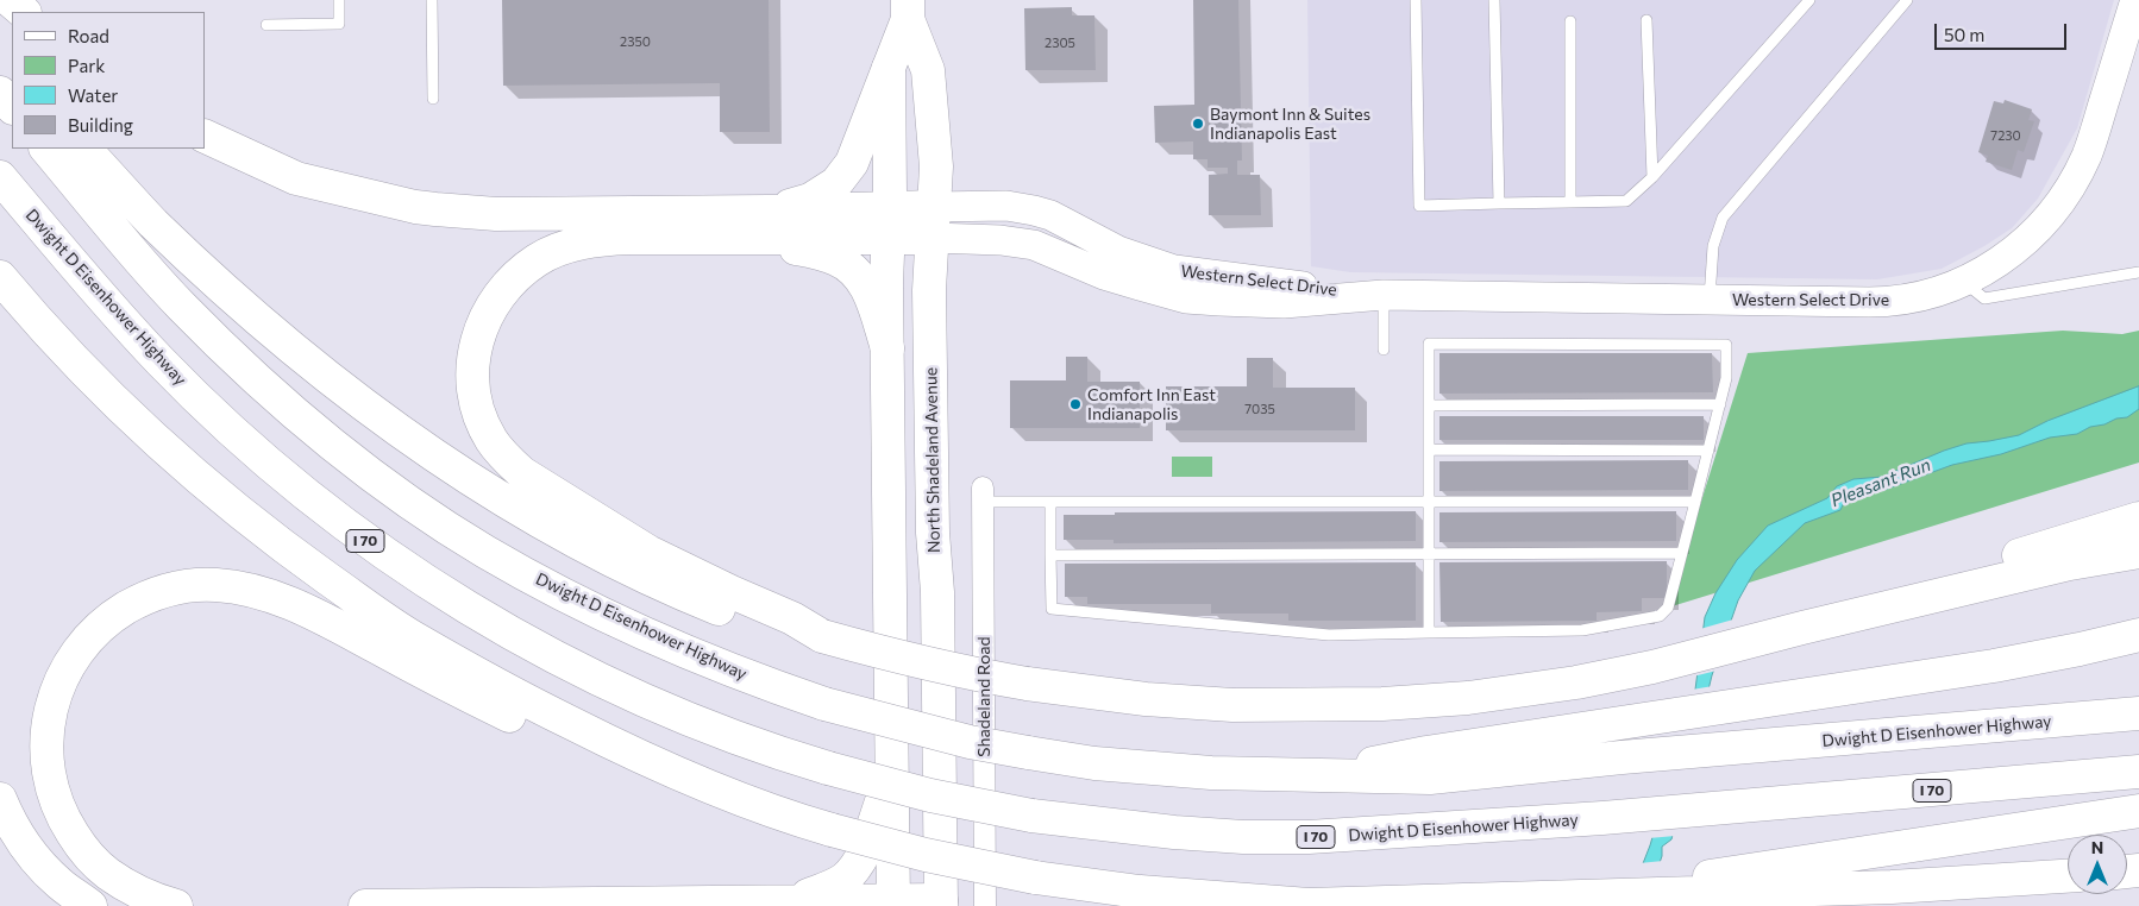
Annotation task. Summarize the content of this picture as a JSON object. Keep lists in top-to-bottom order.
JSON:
{
  "streets": {
    "main road": ["Dwight D Eisenhower Highway", "North Shadeland Avenue", "I 70"],
    "street": ["Western Select Drive", "Shadeland Road"]
  },
  "crossings": [
    ["Western Select Drive", "North Shadeland Avenue"]
  ],
  "water": ["Pleasant Run"],
  "places": ["Baymont Inn & Suites Indianapolis East", "Comfort Inn East Indianapolis"],
  "house_numbers": [
    "2350",
    "2305",
    "7230",
    "7035"
  ],
  "legend": [
    "Road",
    "Park",
    "Water",
    "Building"
  ],
  "scale_bar": "50 m",
  "north": "top"
}
